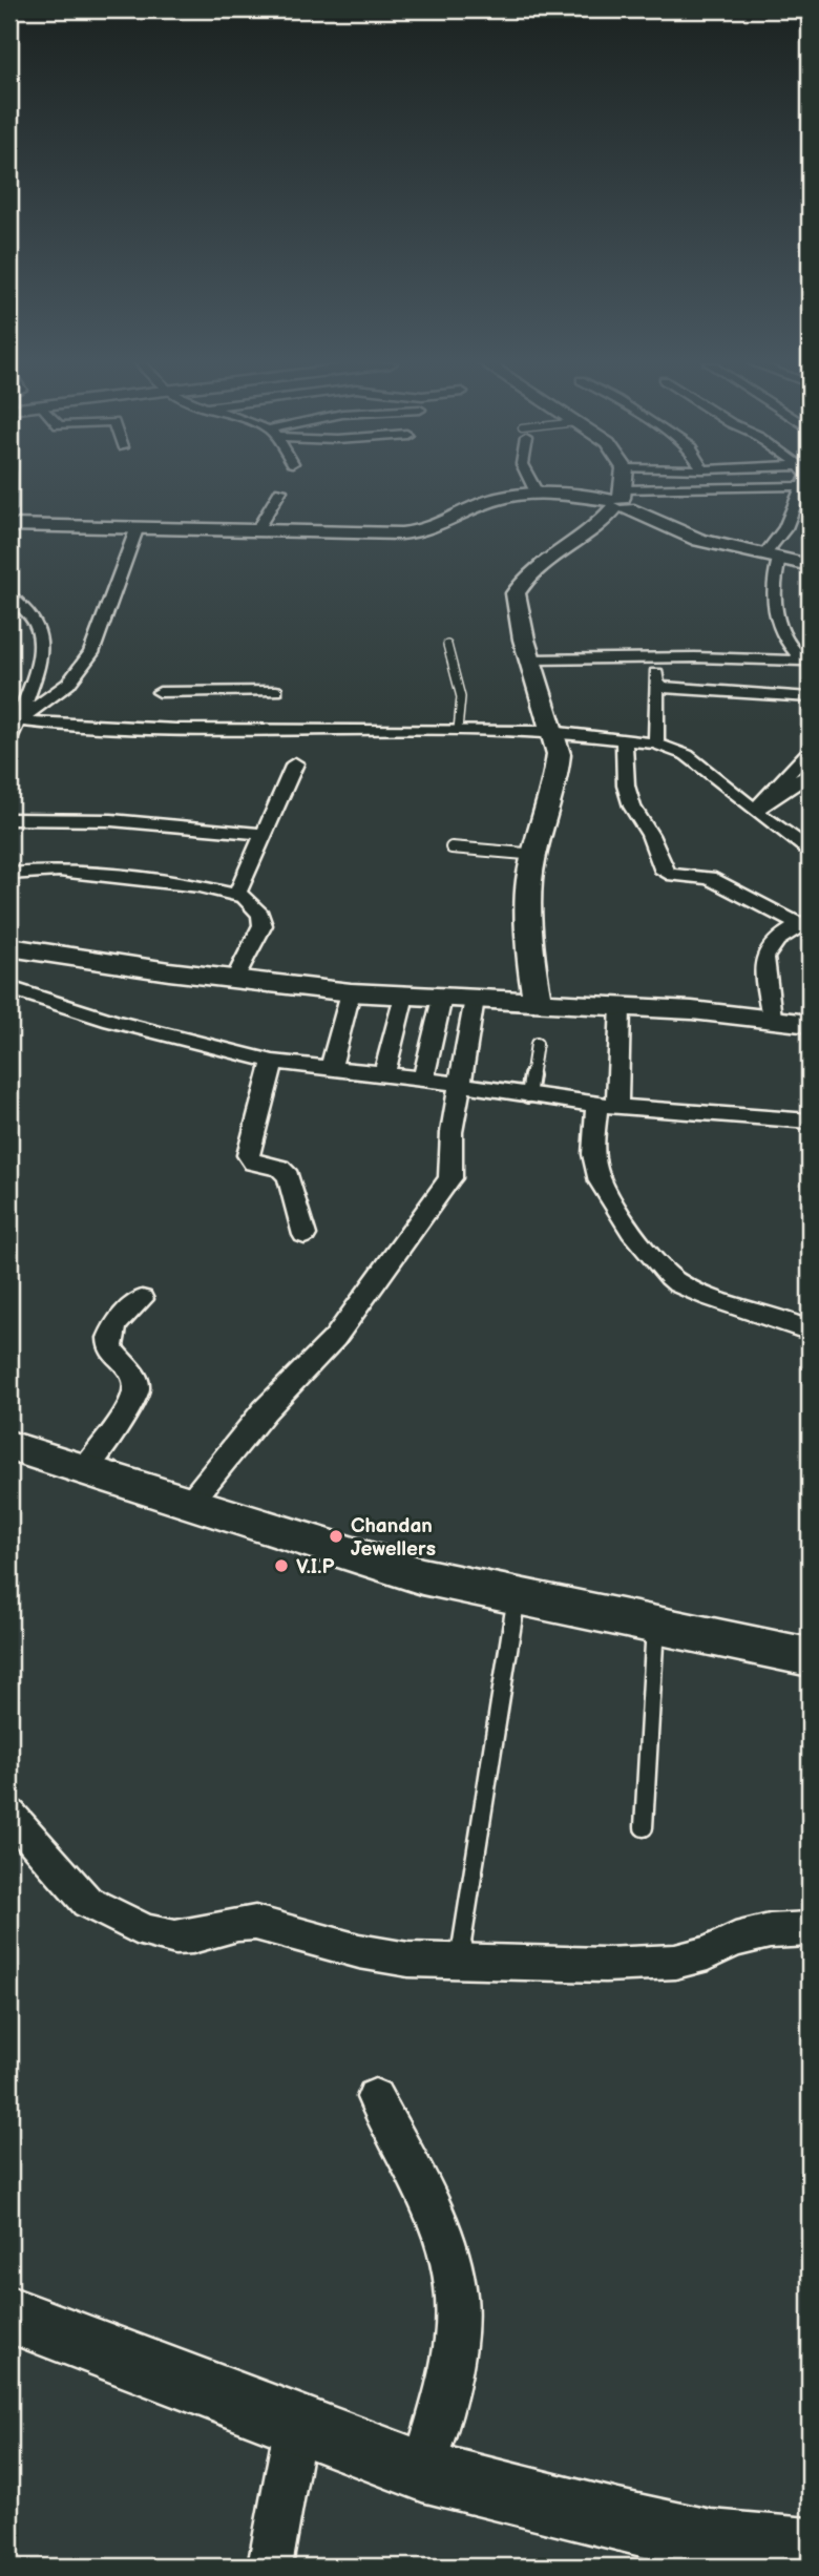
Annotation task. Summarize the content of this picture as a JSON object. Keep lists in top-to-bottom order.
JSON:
{
  "places": ["Chandan Jewellers", "V.I.P"]
}
